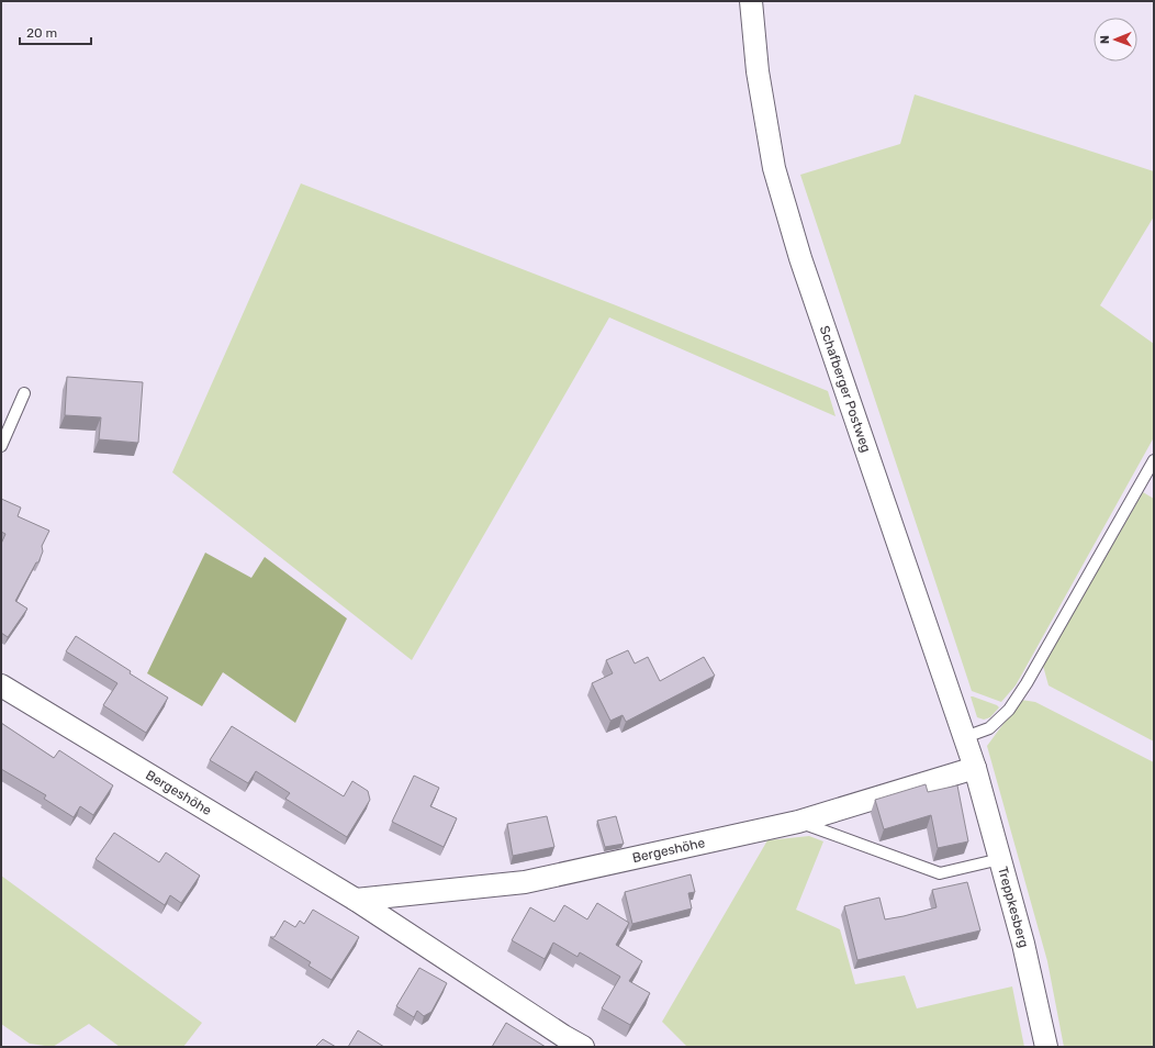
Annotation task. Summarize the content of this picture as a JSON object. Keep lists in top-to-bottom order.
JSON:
{
  "streets": {
    "street": ["Schafberger Postweg", "Bergeshöhe", "Treppkesberg"]
  },
  "crossings": [
    ["Schafberger Postweg", "Bergeshöhe"],
    ["Schafberger Postweg", "Treppkesberg"],
    ["Bergeshöhe", "Treppkesberg"]
  ],
  "scale_bar": "20 m",
  "north": "left"
}
